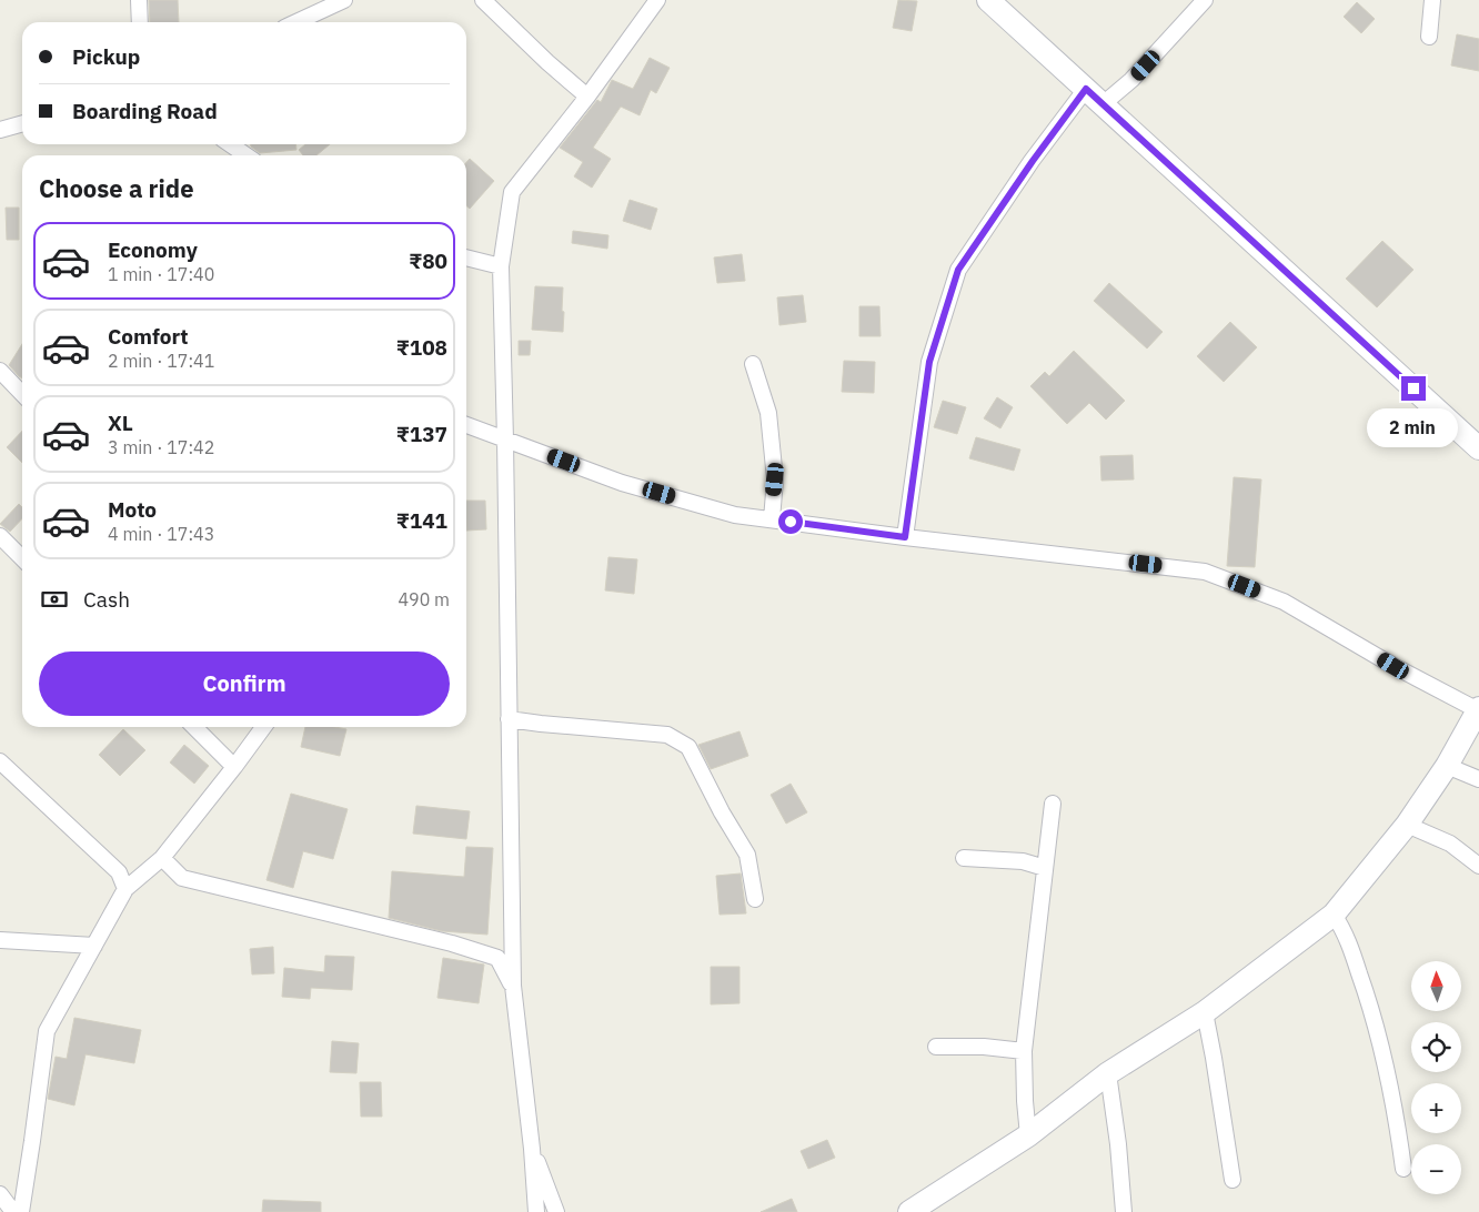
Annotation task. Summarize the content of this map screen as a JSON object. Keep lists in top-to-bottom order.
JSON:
{
  "north": "top",
  "page": {
    "banner": ["Pickup", "Boarding Road"],
    "heading": "Choose a ride",
    "list": [
      {
        "name": "Economy",
        "note": "1 min · 17:40",
        "value": "₹80"
      },
      {
        "name": "Comfort",
        "note": "2 min · 17:41",
        "value": "₹108"
      },
      {
        "name": "XL",
        "note": "3 min · 17:42",
        "value": "₹137"
      },
      {
        "name": "Moto",
        "note": "4 min · 17:43",
        "value": "₹141"
      }
    ],
    "bubble": "2 min",
    "pay": ["Cash", "490 m"],
    "buttons": "Confirm",
    "map_buttons": ["+", "−"]
  }
}
